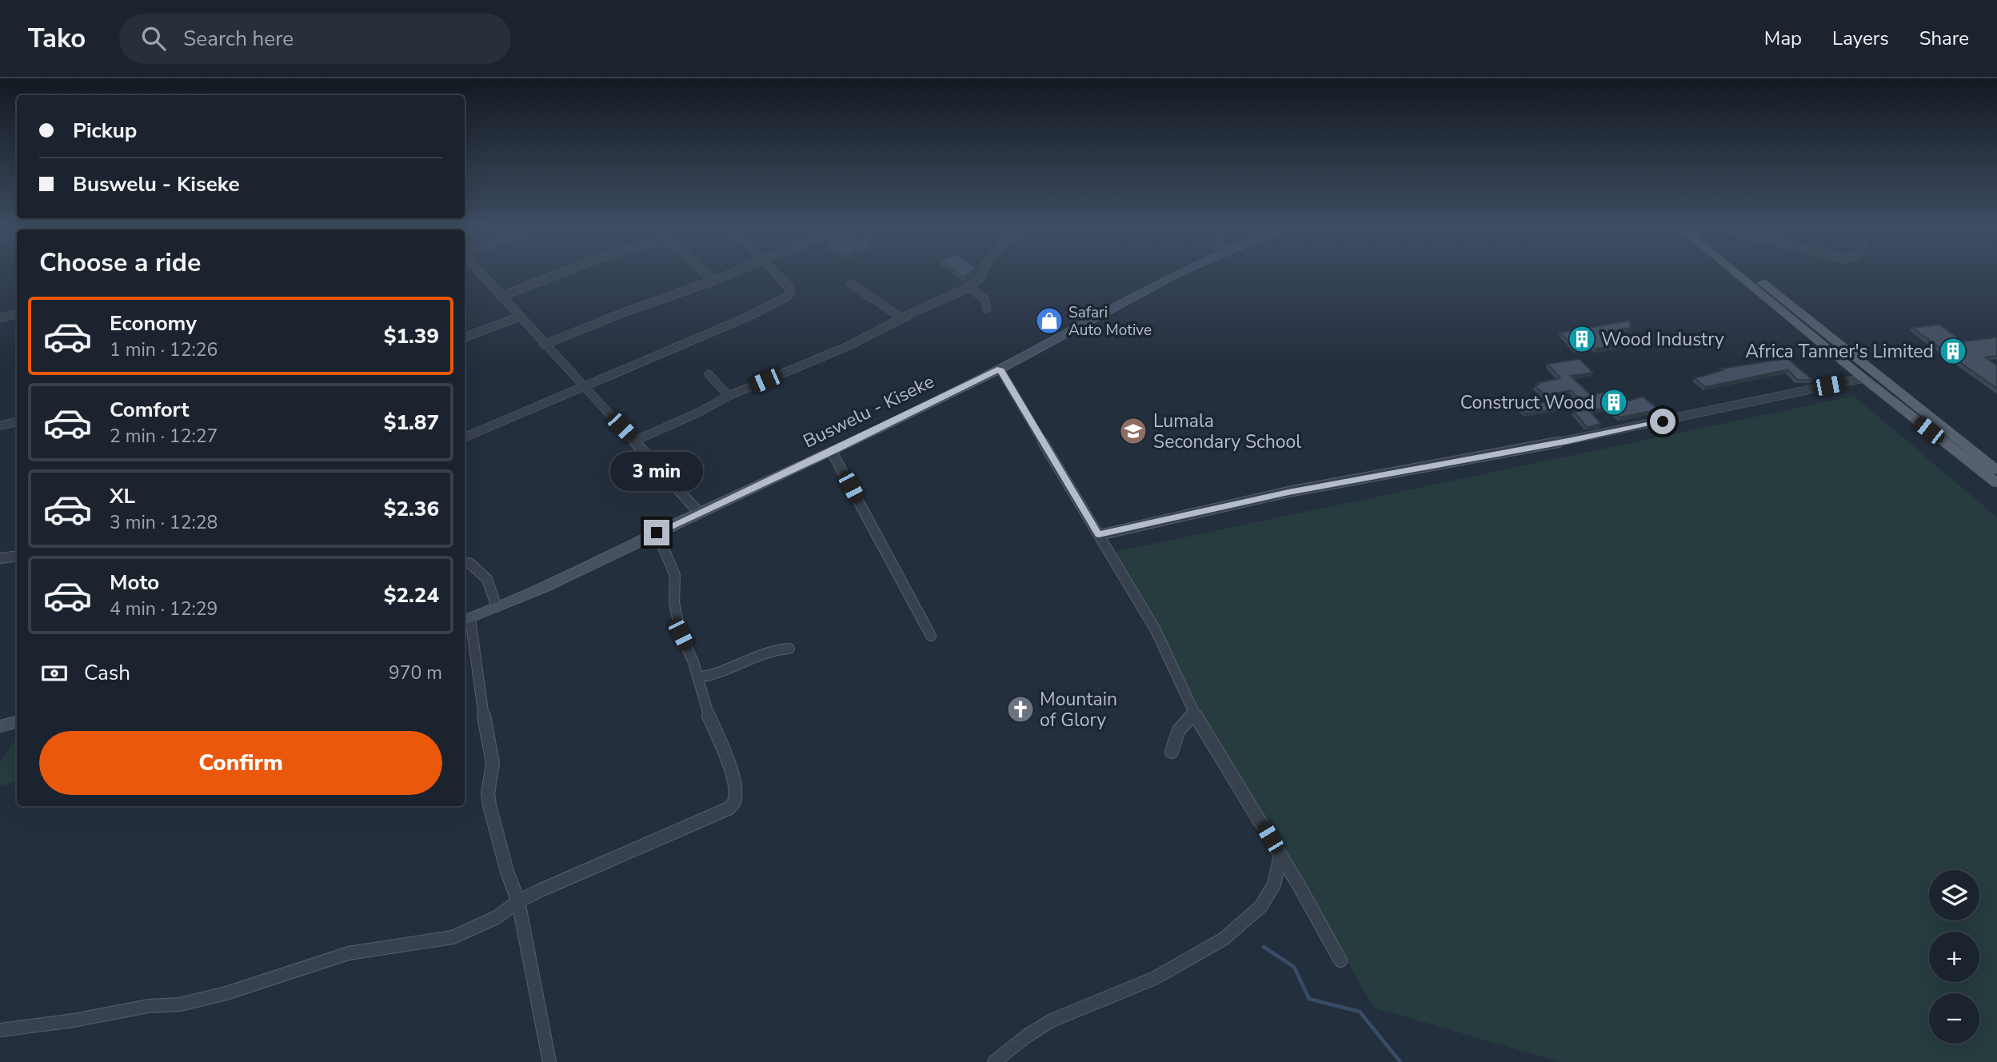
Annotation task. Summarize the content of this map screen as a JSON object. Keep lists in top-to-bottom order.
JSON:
{
  "streets": {
    "main road": ["Buswelu - Kiseke"]
  },
  "places": {
    "shop": ["Safari Auto Motive"],
    "building": ["Wood Industry", "Africa Tanner's Limited", "Construct Wood"],
    "school or university": ["Lumala Secondary School"],
    "church": ["Mountain of Glory"]
  },
  "page": {
    "header": "Tako",
    "search": "Search here",
    "nav": ["Map", "Layers", "Share"],
    "banner": ["Pickup", "Buswelu - Kiseke"],
    "heading": "Choose a ride",
    "list": [
      {
        "name": "Economy",
        "note": "1 min · 12:26",
        "value": "$1.39"
      },
      {
        "name": "Comfort",
        "note": "2 min · 12:27",
        "value": "$1.87"
      },
      {
        "name": "XL",
        "note": "3 min · 12:28",
        "value": "$2.36"
      },
      {
        "name": "Moto",
        "note": "4 min · 12:29",
        "value": "$2.24"
      }
    ],
    "bubble": "3 min",
    "pay": ["Cash", "970 m"],
    "buttons": "Confirm",
    "map_buttons": ["+", "−"]
  }
}
